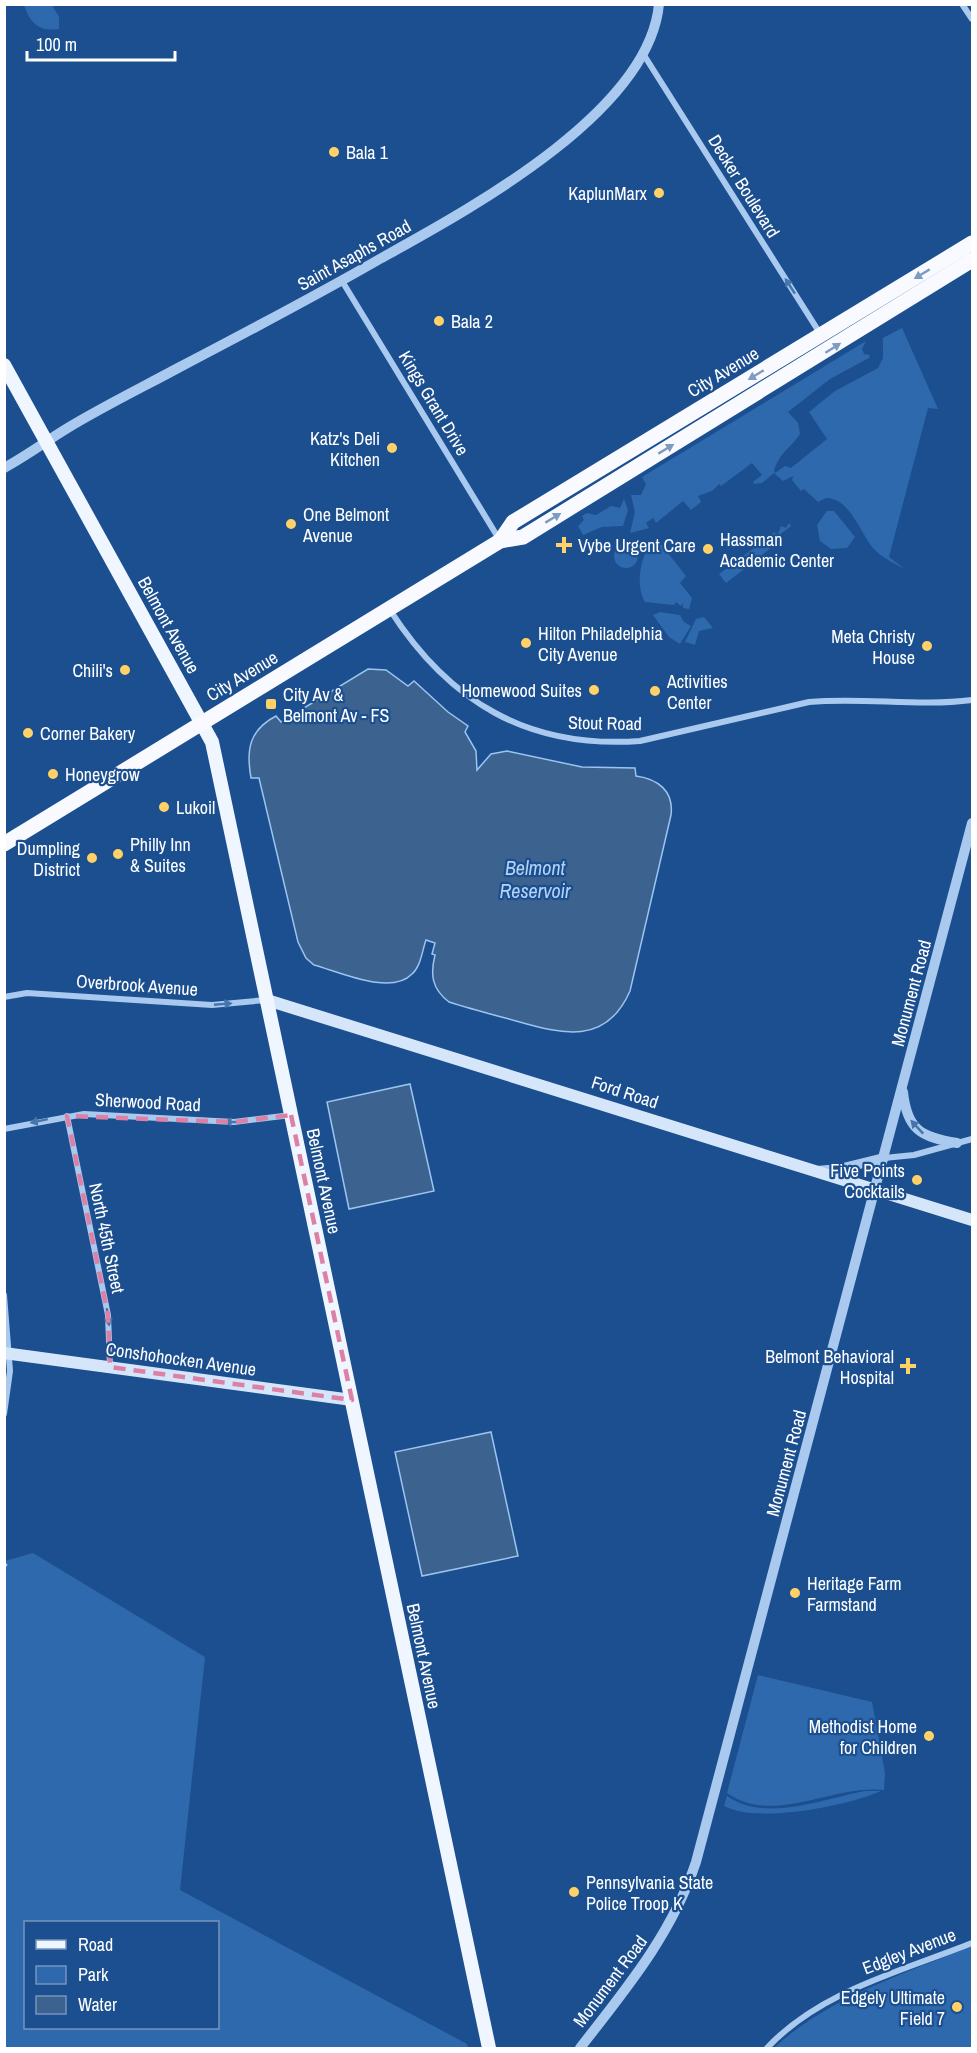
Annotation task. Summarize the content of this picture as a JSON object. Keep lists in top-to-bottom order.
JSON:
{
  "streets": {
    "highway": ["City Avenue"],
    "main road": ["Belmont Avenue", "Ford Road", "Conshohocken Avenue"],
    "street": [
      "Decker Boulevard",
      "Saint Asaphs Road",
      "Kings Grant Drive",
      "Stout Road",
      "Overbrook Avenue",
      "Monument Road",
      "Sherwood Road",
      "North 45th Street",
      "Edgley Avenue"
    ]
  },
  "crossings": [
    ["Decker Boulevard", "Saint Asaphs Road"],
    ["Decker Boulevard", "City Avenue"],
    ["Saint Asaphs Road", "Kings Grant Drive"],
    ["Saint Asaphs Road", "Belmont Avenue"],
    ["City Avenue", "Kings Grant Drive"],
    ["City Avenue", "Belmont Avenue"],
    ["City Avenue", "Stout Road"],
    ["Belmont Avenue", "Overbrook Avenue"],
    ["Belmont Avenue", "Ford Road"],
    ["Belmont Avenue", "Sherwood Road"],
    ["Belmont Avenue", "Conshohocken Avenue"],
    ["Overbrook Avenue", "Ford Road"],
    ["Monument Road", "Ford Road"],
    ["Sherwood Road", "North 45th Street"],
    ["North 45th Street", "Conshohocken Avenue"]
  ],
  "one_way": [
    "Decker Boulevard",
    "Overbrook Avenue",
    "Sherwood Road",
    "North 45th Street"
  ],
  "water": ["Belmont Reservoir"],
  "places": {
    "other": [
      "Bala 1",
      "KaplunMarx",
      "Bala 2",
      "Katz's Deli Kitchen",
      "One Belmont Avenue",
      "Hassman Academic Center",
      "Hilton Philadelphia City Avenue",
      "Meta Christy House",
      "Chili's",
      "Homewood Suites",
      "Activities Center",
      "Corner Bakery",
      "Honeygrow",
      "Lukoil",
      "Philly Inn & Suites",
      "Dumpling District",
      "Five Points Cocktails",
      "Heritage Farm Farmstand",
      "Methodist Home for Children",
      "Pennsylvania State Police Troop K",
      "Edgely Ultimate Field 7"
    ],
    "health": ["Vybe Urgent Care", "Belmont Behavioral Hospital"],
    "transit": ["City Av & Belmont Av - FS"]
  },
  "legend": ["Road", "Park", "Water"],
  "scale_bar": "100 m"
}
